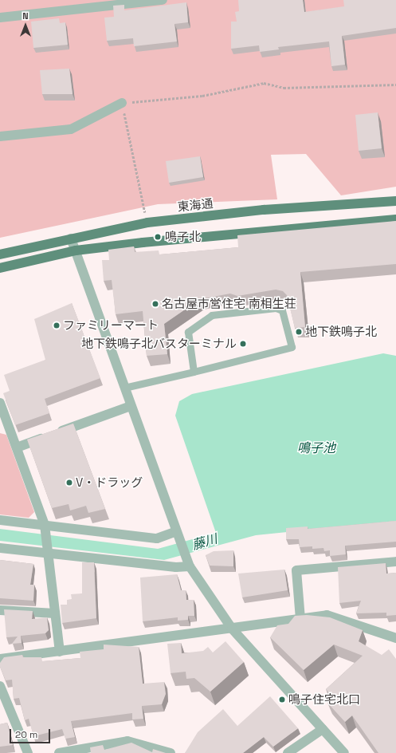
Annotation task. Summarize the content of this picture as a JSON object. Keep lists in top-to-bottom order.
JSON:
{
  "streets": {
    "main road": ["東海通"]
  },
  "water": ["鳴子池", "藤川"],
  "places": [
    "鳴子北",
    "名古屋市営住宅 南相生荘",
    "ファミリーマート",
    "地下鉄鳴子北",
    "地下鉄鳴子北バスターミナル",
    "V・ドラッグ",
    "鳴子住宅北口"
  ],
  "scale_bar": "20 m",
  "north": "top"
}
